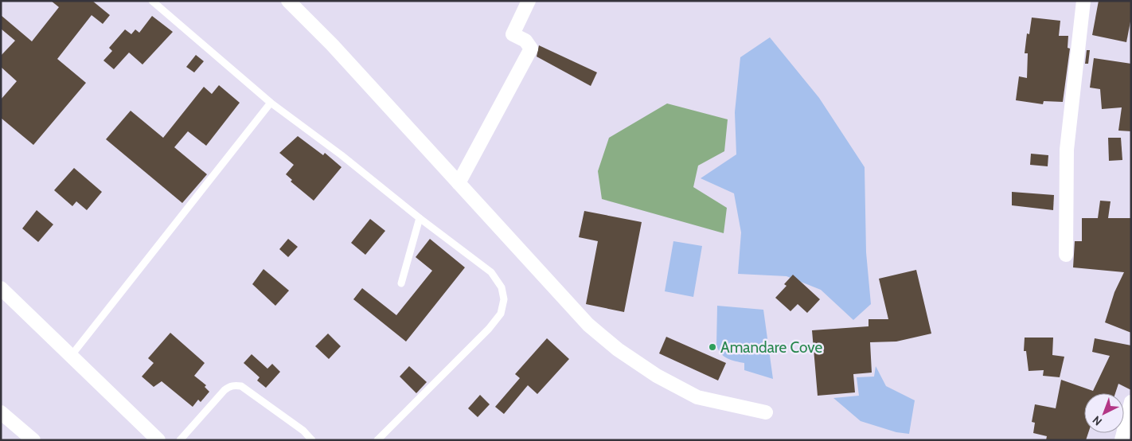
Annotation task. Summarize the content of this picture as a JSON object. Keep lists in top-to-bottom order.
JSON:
{
  "places": ["Amandare Cove"],
  "north": "bottom left"
}
